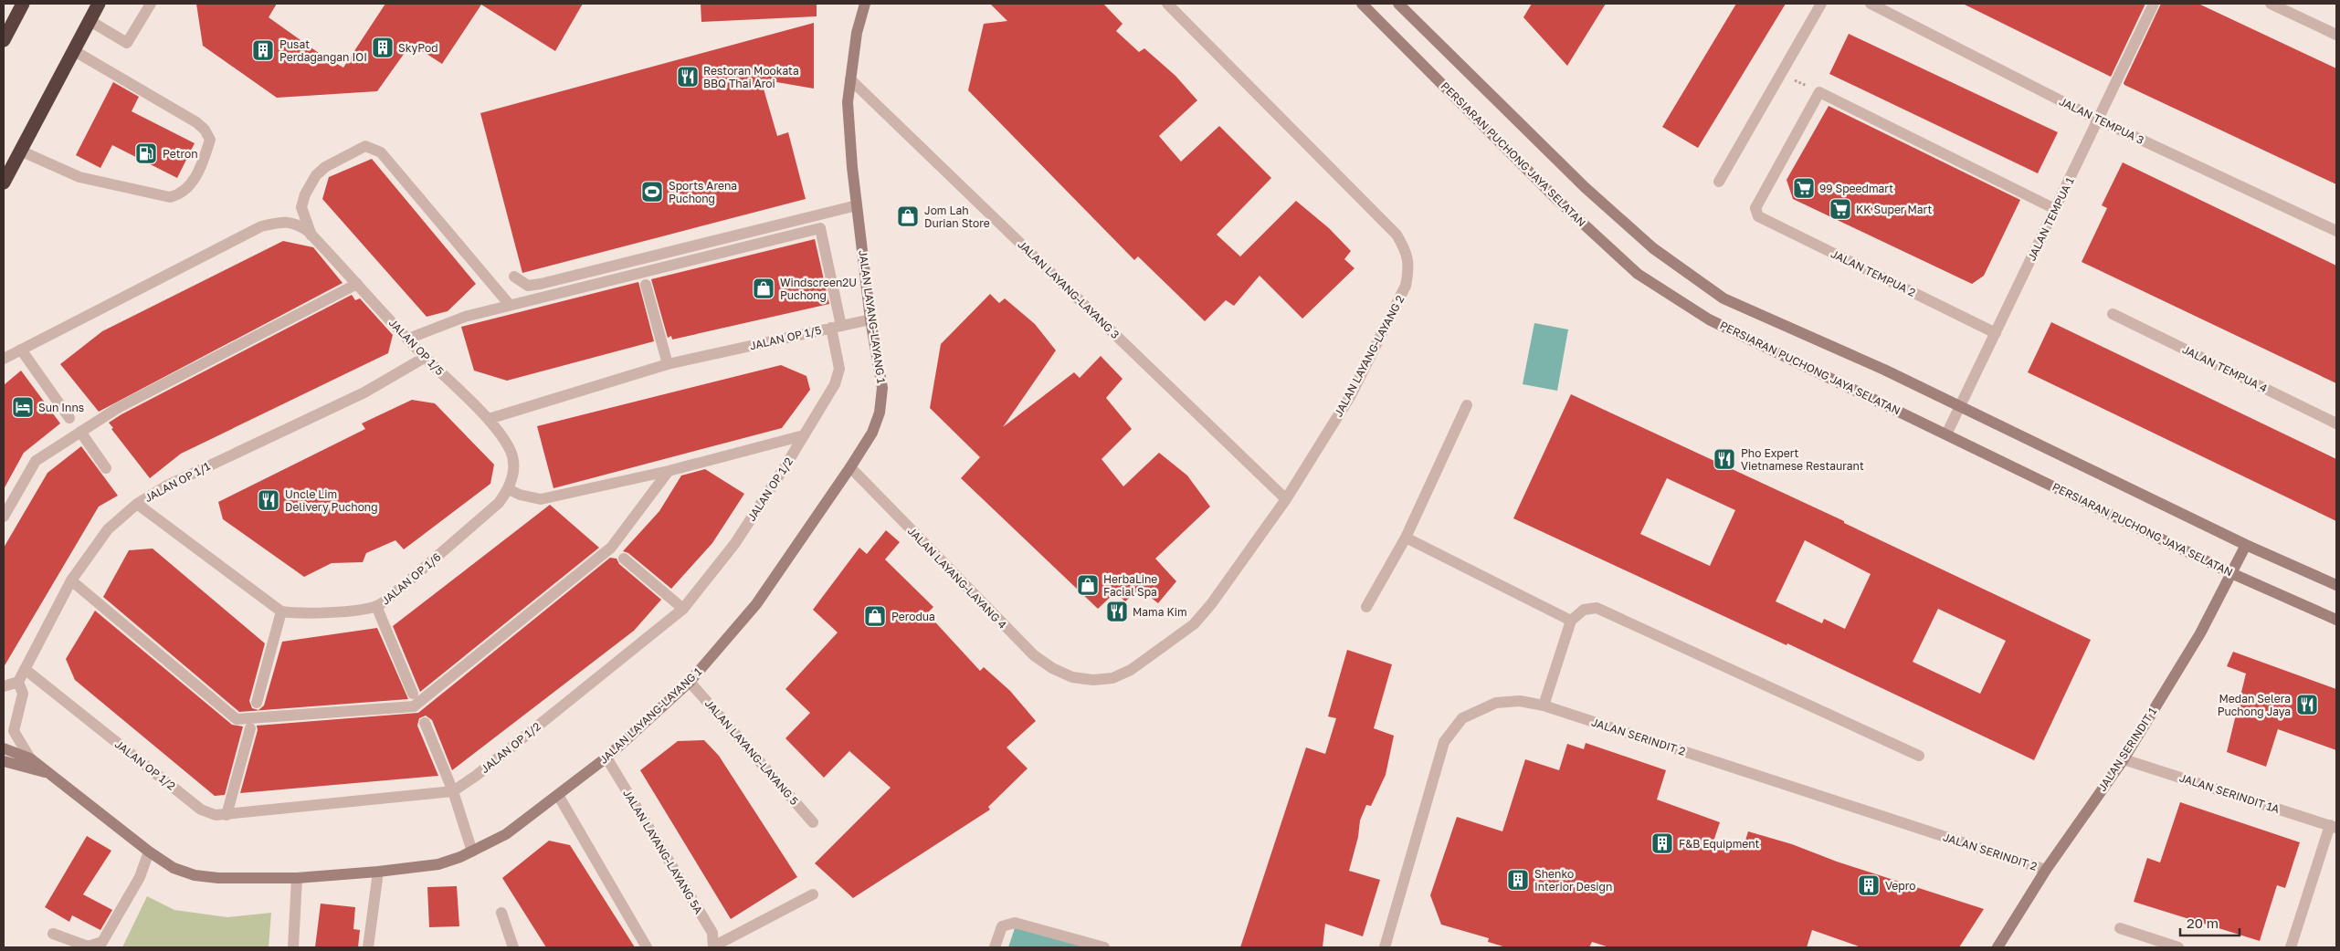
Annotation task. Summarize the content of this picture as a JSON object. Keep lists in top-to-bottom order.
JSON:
{
  "streets": {
    "main road": ["PERSIARAN PUCHONG JAYA SELATAN", "JALAN LAYANG-LAYANG 1", "JALAN SERINDIT 1"],
    "street": [
      "JALAN TEMPUA 3",
      "JALAN TEMPUA 1",
      "JALAN TEMPUA 2",
      "JALAN LAYANG-LAYANG 3",
      "JALAN OP 1/5",
      "JALAN LAYANG-LAYANG 2",
      "JALAN TEMPUA 4",
      "JALAN OP 1/1",
      "JALAN OP 1/2",
      "JALAN LAYANG-LAYANG 4",
      "JALAN OP 1/6",
      "JALAN SERINDIT 2",
      "JALAN LAYANG-LAYANG 5",
      "JALAN SERINDIT 1A",
      "JALAN LAYANG-LAYANG 5A"
    ]
  },
  "crossings": [
    ["JALAN TEMPUA 3", "JALAN TEMPUA 1"],
    ["PERSIARAN PUCHONG JAYA SELATAN", "JALAN TEMPUA 1"],
    ["PERSIARAN PUCHONG JAYA SELATAN", "JALAN SERINDIT 1"],
    ["JALAN TEMPUA 1", "JALAN TEMPUA 2"],
    ["JALAN LAYANG-LAYANG 3", "JALAN LAYANG-LAYANG 1"],
    ["JALAN LAYANG-LAYANG 3", "JALAN LAYANG-LAYANG 2"],
    ["JALAN LAYANG-LAYANG 1", "JALAN OP 1/5"],
    ["JALAN LAYANG-LAYANG 1", "JALAN OP 1/1"],
    ["JALAN LAYANG-LAYANG 1", "JALAN LAYANG-LAYANG 4"],
    ["JALAN LAYANG-LAYANG 1", "JALAN LAYANG-LAYANG 5"],
    ["JALAN LAYANG-LAYANG 1", "JALAN LAYANG-LAYANG 5A"],
    ["JALAN OP 1/5", "JALAN OP 1/1"],
    ["JALAN OP 1/5", "JALAN OP 1/2"],
    ["JALAN OP 1/5", "JALAN OP 1/6"],
    ["JALAN LAYANG-LAYANG 2", "JALAN LAYANG-LAYANG 4"],
    ["JALAN OP 1/1", "JALAN OP 1/2"],
    ["JALAN SERINDIT 2", "JALAN SERINDIT 1"],
    ["JALAN SERINDIT 1", "JALAN SERINDIT 1A"]
  ],
  "places": {
    "building": [
      "SkyPod",
      "Pusat Perdagangan IOI",
      "F&B Equipment",
      "Shenko Interior Design",
      "Vepro"
    ],
    "restaurant": [
      "Restoran Mookata BBQ Thai Aroi",
      "Pho Expert Vietnamese Restaurant",
      "Uncle Lim Delivery Puchong",
      "Mama Kim",
      "Medan Selera Puchong Jaya"
    ],
    "fuel station": ["Petron"],
    "supermarket": ["99 Speedmart", "KK Super Mart"],
    "sports": ["Sports Arena Puchong"],
    "shop": [
      "Jom Lah Durian Store",
      "Windscreen2U Puchong",
      "HerbaLine Facial Spa",
      "Perodua"
    ],
    "hotel": ["Sun Inns"]
  },
  "scale_bar": "20 m"
}
